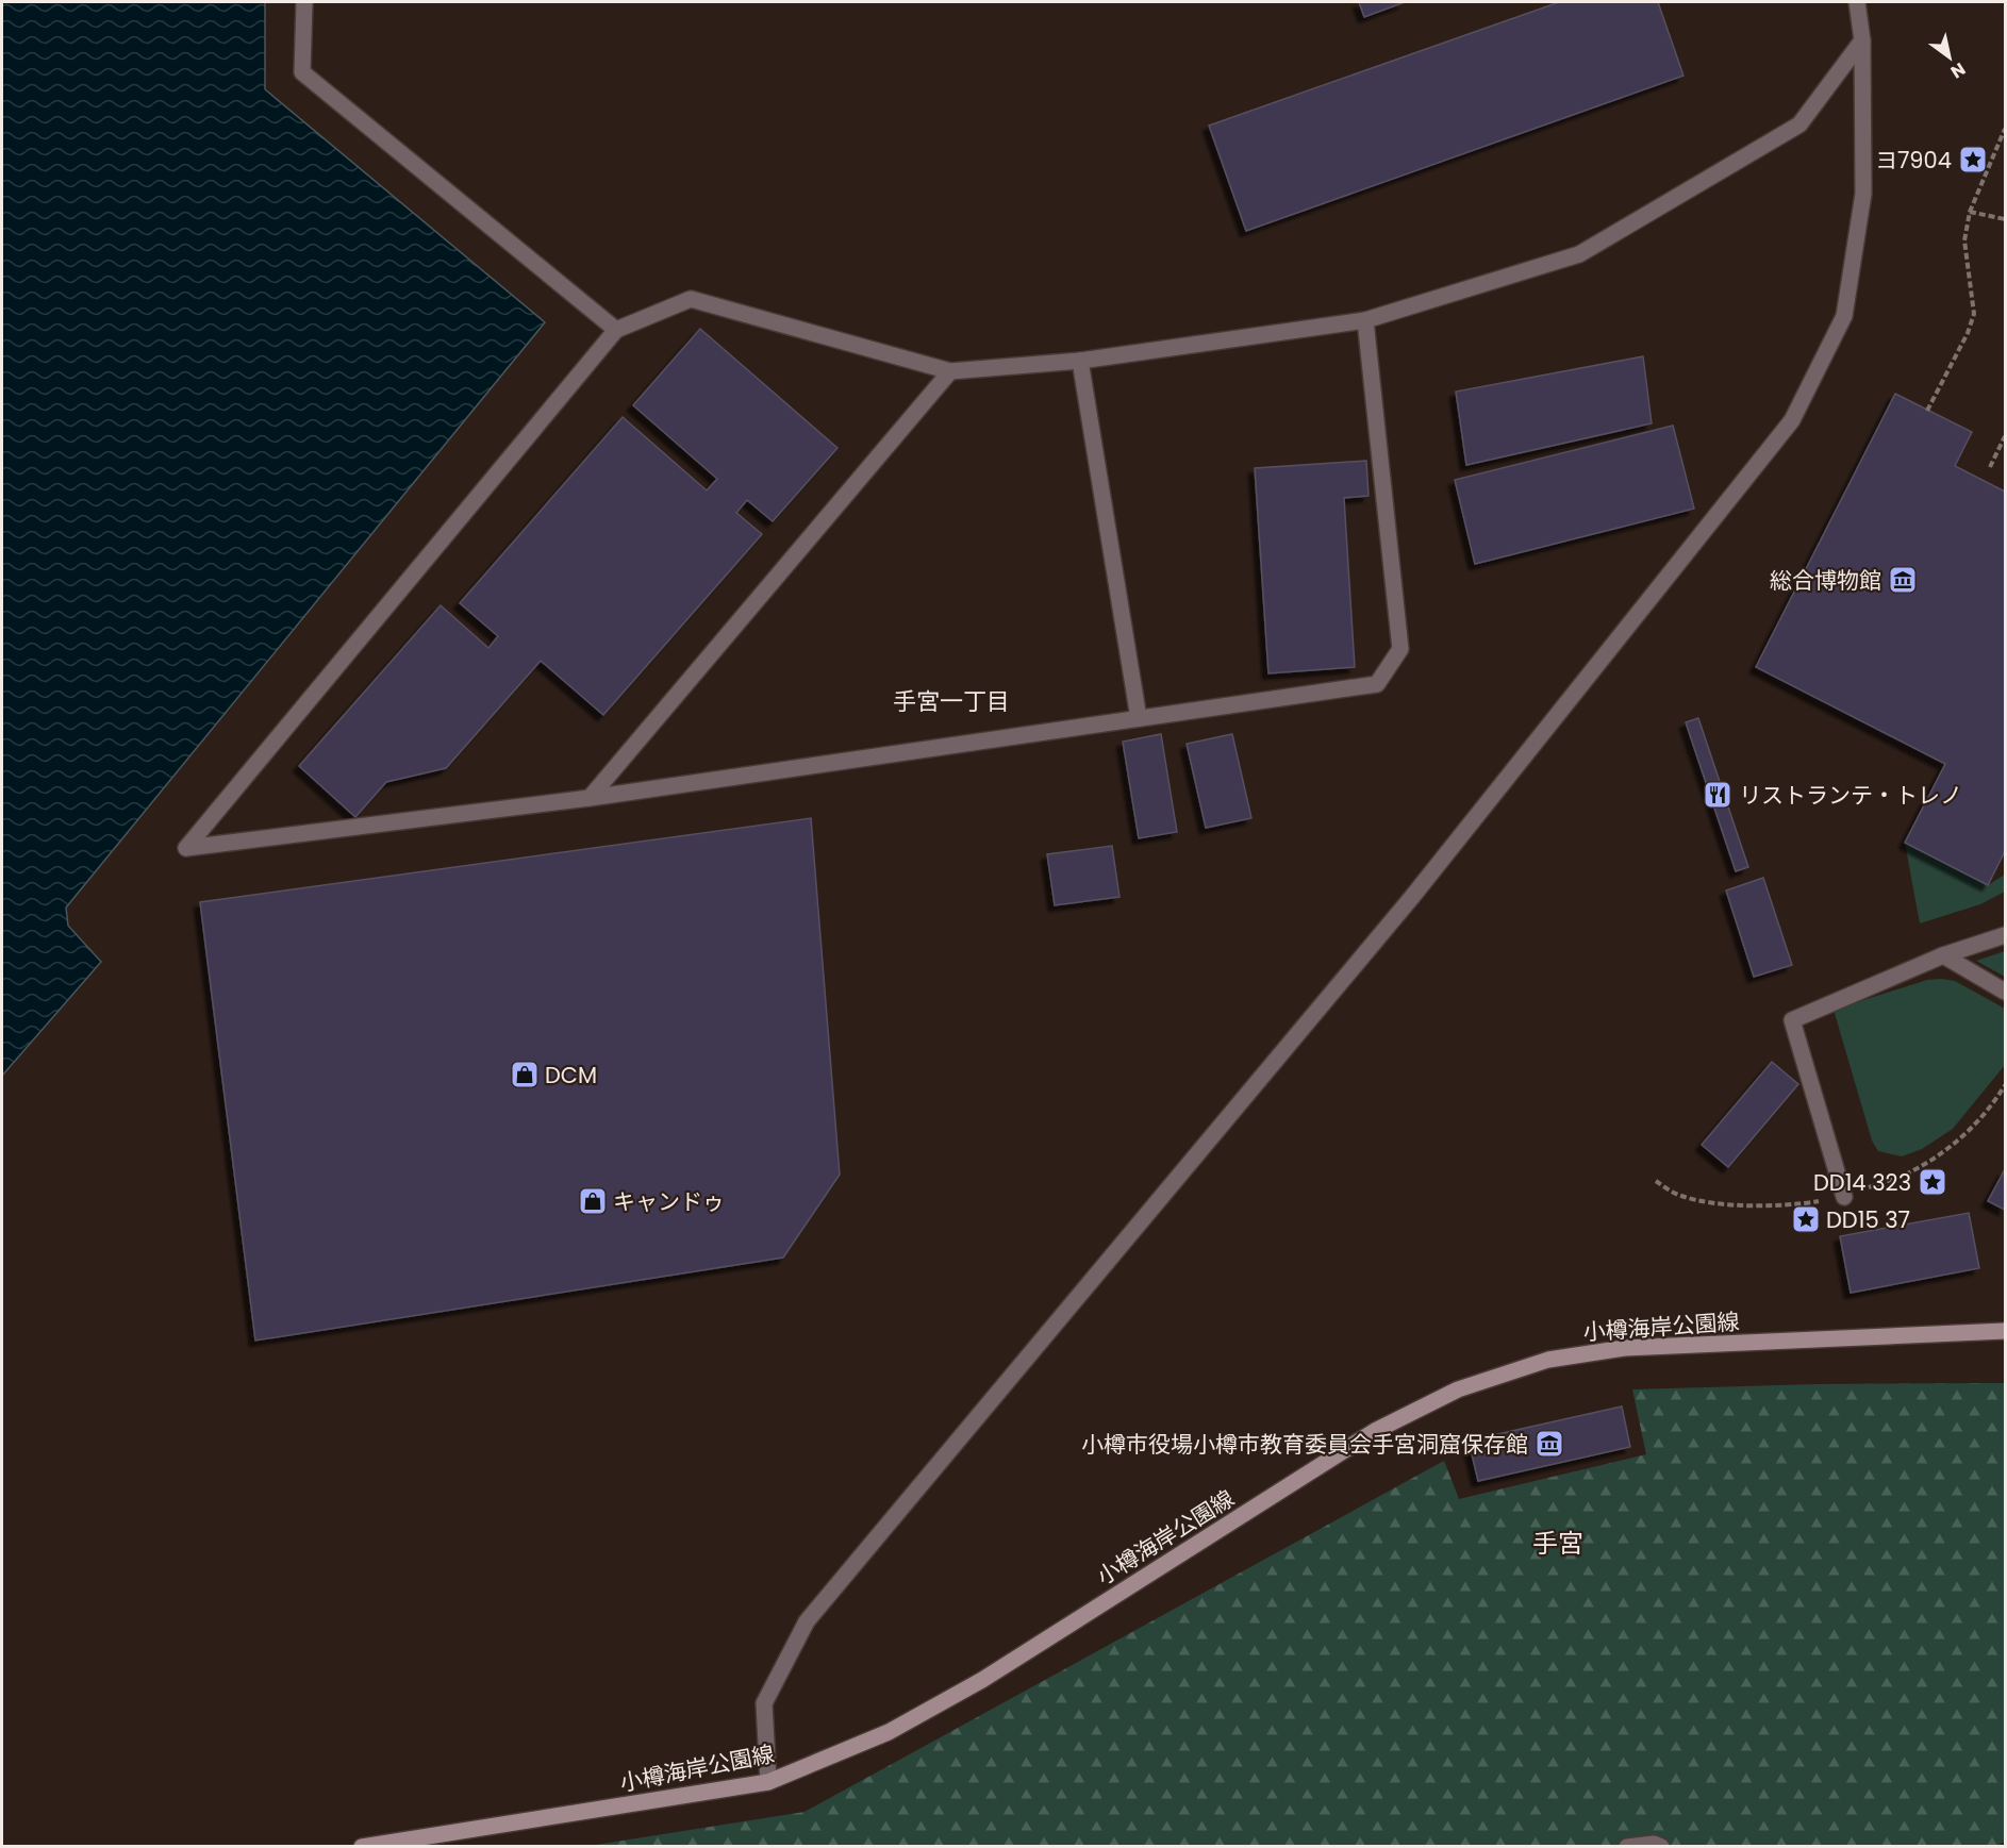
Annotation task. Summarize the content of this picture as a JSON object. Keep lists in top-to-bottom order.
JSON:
{
  "streets": {
    "main road": ["小樽海岸公園線"]
  },
  "districts": ["手宮一丁目", "手宮"],
  "places": {
    "place": ["ヨ7904", "DD14 323", "DD15 37"],
    "museum": ["総合博物館", "小樽市役場小樽市教育委員会手宮洞窟保存館"],
    "restaurant": ["リストランテ・トレノ"],
    "shop": ["DCM", "キャンドゥ"]
  },
  "north": "bottom right"
}
